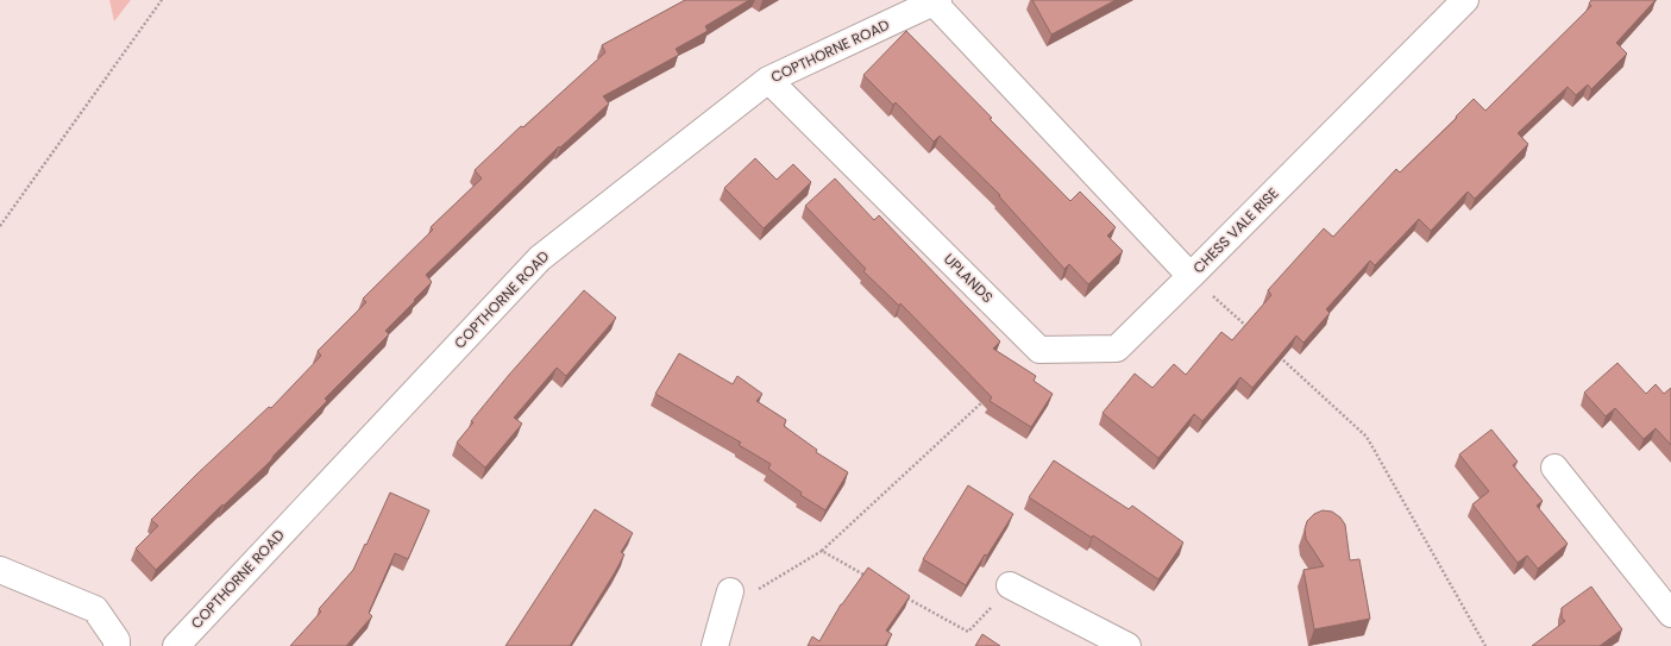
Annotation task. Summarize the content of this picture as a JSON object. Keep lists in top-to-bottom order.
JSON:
{
  "streets": {
    "street": ["COPTHORNE ROAD", "CHESS VALE RISE", "UPLANDS"]
  },
  "crossings": [
    ["COPTHORNE ROAD", "CHESS VALE RISE"],
    ["COPTHORNE ROAD", "UPLANDS"],
    ["CHESS VALE RISE", "UPLANDS"]
  ]
}
